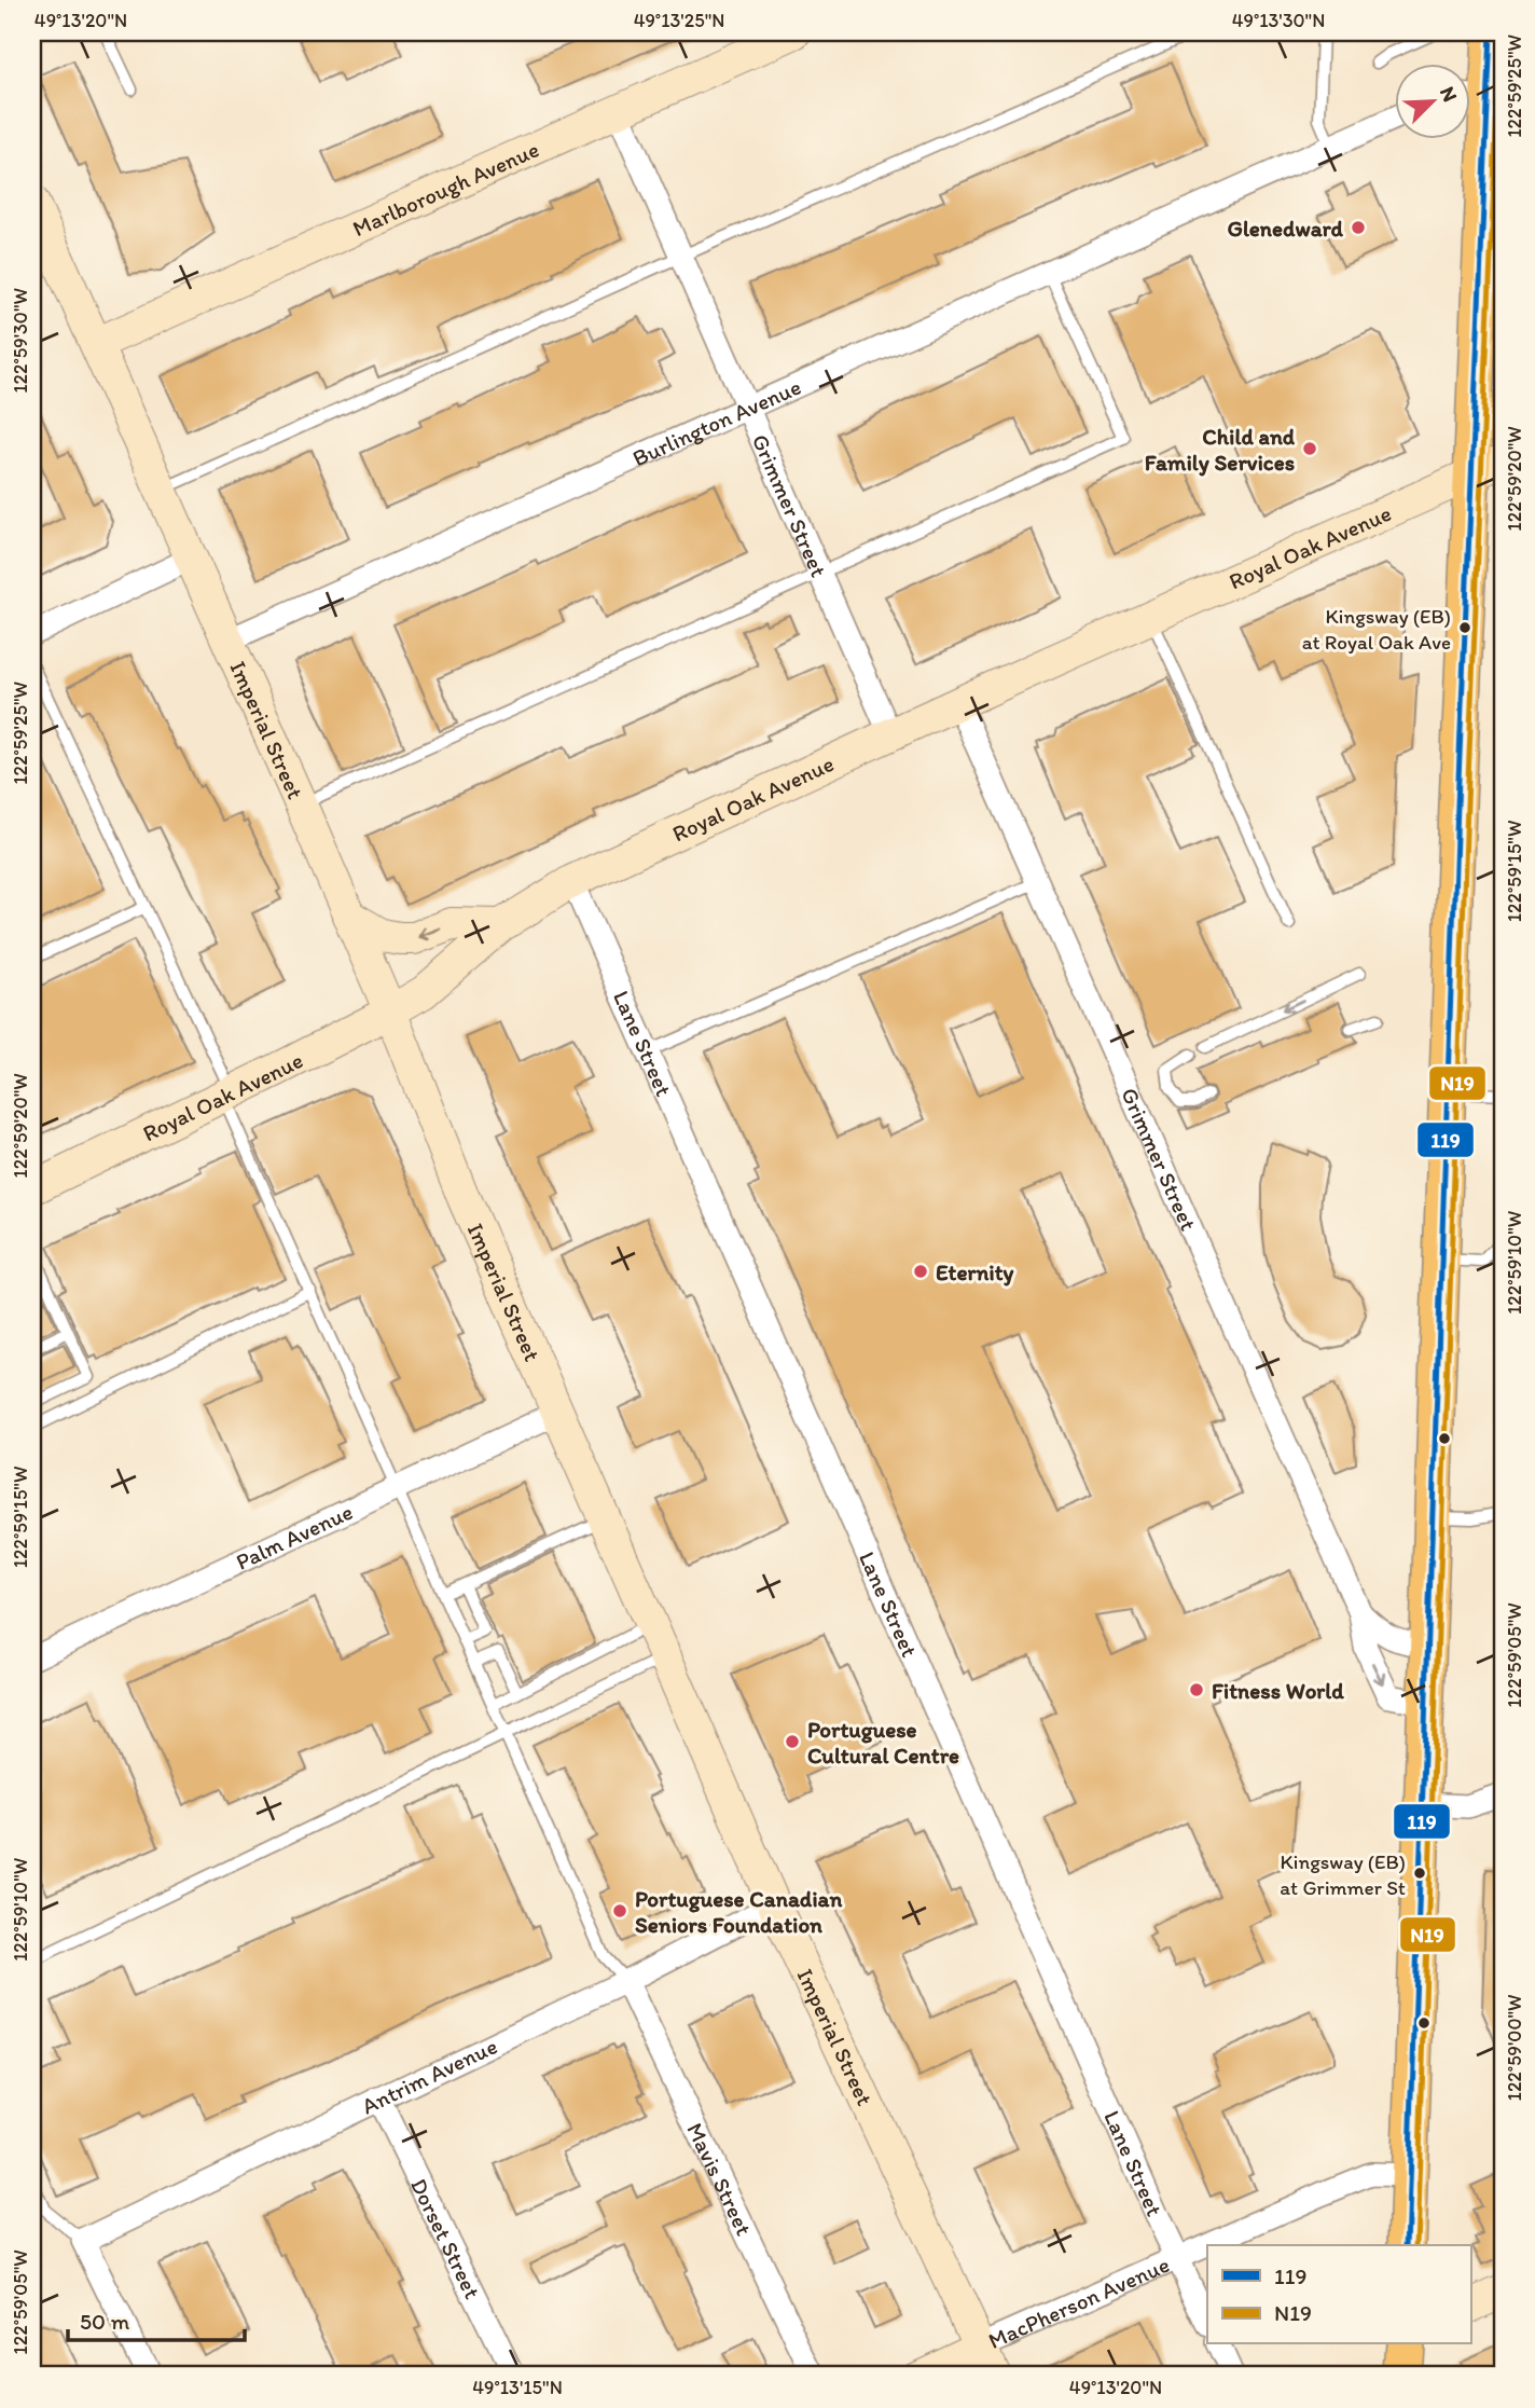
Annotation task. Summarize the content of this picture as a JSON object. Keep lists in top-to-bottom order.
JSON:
{
  "streets": {
    "main road": [
      "Marlborough Avenue",
      "Royal Oak Avenue",
      "Imperial Street",
      "MacPherson Avenue"
    ],
    "street": [
      "Burlington Avenue",
      "Grimmer Street",
      "Lane Street",
      "Palm Avenue",
      "Antrim Avenue",
      "Mavis Street",
      "Dorset Street"
    ]
  },
  "crossings": [
    ["Marlborough Avenue", "Grimmer Street"],
    ["Marlborough Avenue", "Imperial Street"],
    ["Burlington Avenue", "Grimmer Street"],
    ["Burlington Avenue", "Imperial Street"],
    ["Grimmer Street", "Royal Oak Avenue"],
    ["Royal Oak Avenue", "Imperial Street"],
    ["Royal Oak Avenue", "Lane Street"],
    ["Imperial Street", "Palm Avenue"],
    ["Imperial Street", "Antrim Avenue"],
    ["Imperial Street", "MacPherson Avenue"],
    ["Lane Street", "MacPherson Avenue"],
    ["Antrim Avenue", "Mavis Street"],
    ["Antrim Avenue", "Dorset Street"]
  ],
  "places": [
    "Glenedward",
    "Child and Family Services",
    "Kingsway (EB) at Royal Oak Ave",
    "Eternity",
    "Fitness World",
    "Portuguese Cultural Centre",
    "Kingsway (EB) at Grimmer St",
    "Portuguese Canadian Seniors Foundation"
  ],
  "lines": ["transit line 119", "transit line N19"],
  "legend": ["119", "N19"],
  "scale_bar": "50 m",
  "north": "top right",
  "coordinates": [
    "49°13'20\"N",
    "49°13'25\"N",
    "49°13'30\"N",
    "122°59'25\"W",
    "122°59'30\"W",
    "122°59'20\"W",
    "122°59'15\"W",
    "122°59'10\"W",
    "122°59'05\"W",
    "122°59'00\"W",
    "49°13'15\"N"
  ]
}
